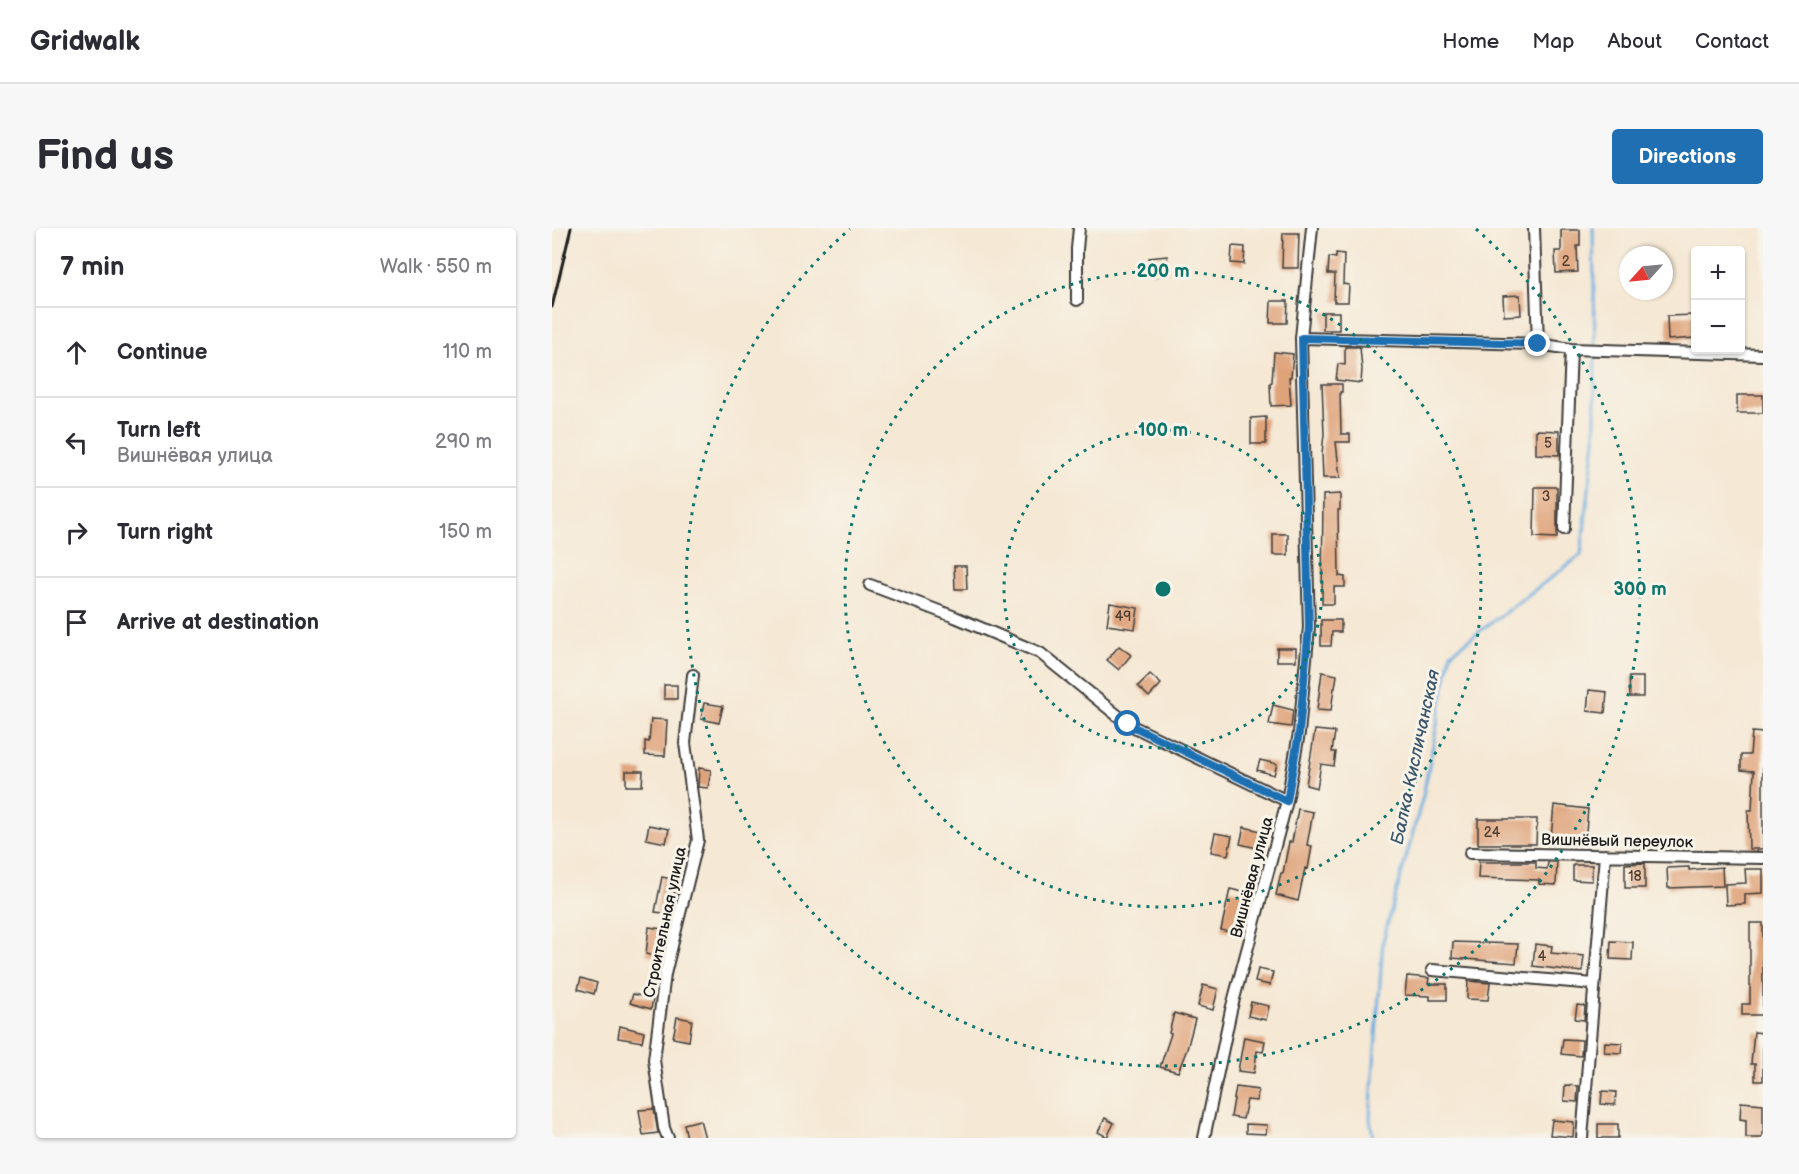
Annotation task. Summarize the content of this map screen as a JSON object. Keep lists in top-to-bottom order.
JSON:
{
  "streets": {
    "street": ["Вишнёвый переулок", "Вишнёвая улица", "Строительная улица"]
  },
  "water": ["Балка Кисличанская"],
  "house_numbers": [
    "2",
    "5",
    "3",
    "49",
    "24",
    "18",
    "4"
  ],
  "north": "bottom left",
  "page": {
    "header": "Gridwalk",
    "nav": [
      "Home",
      "Map",
      "About",
      "Contact"
    ],
    "buttons": "Directions",
    "title": "Find us",
    "heading": ["7 min", "Walk · 550 m"],
    "map_buttons": ["+", "−"],
    "list": [
      ["Continue", "110 m"],
      ["Turn left", "Вишнёвая улица", "290 m"],
      ["Turn right", "150 m"],
      "Arrive at destination"
    ]
  },
  "rings": ["200 m", "100 m", "300 m"]
}
